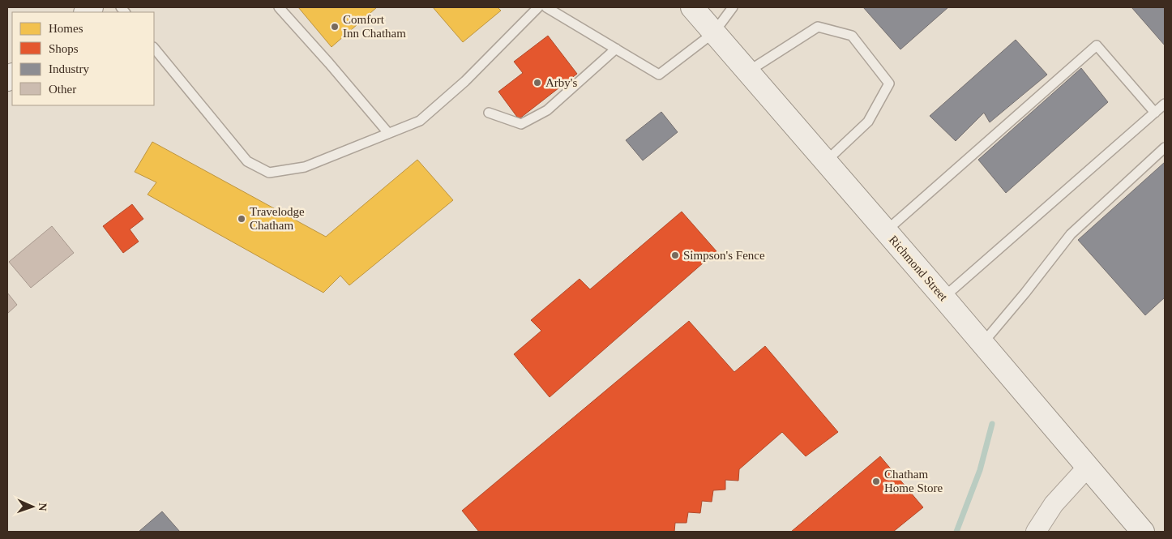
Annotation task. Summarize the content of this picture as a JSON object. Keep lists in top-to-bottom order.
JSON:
{
  "streets": {
    "main road": ["Richmond Street"]
  },
  "places": [
    "Comfort Inn Chatham",
    "Arby's",
    "Travelodge Chatham",
    "Simpson's Fence",
    "Chatham Home Store"
  ],
  "legend": [
    "Homes",
    "Shops",
    "Industry",
    "Other"
  ],
  "north": "right"
}
